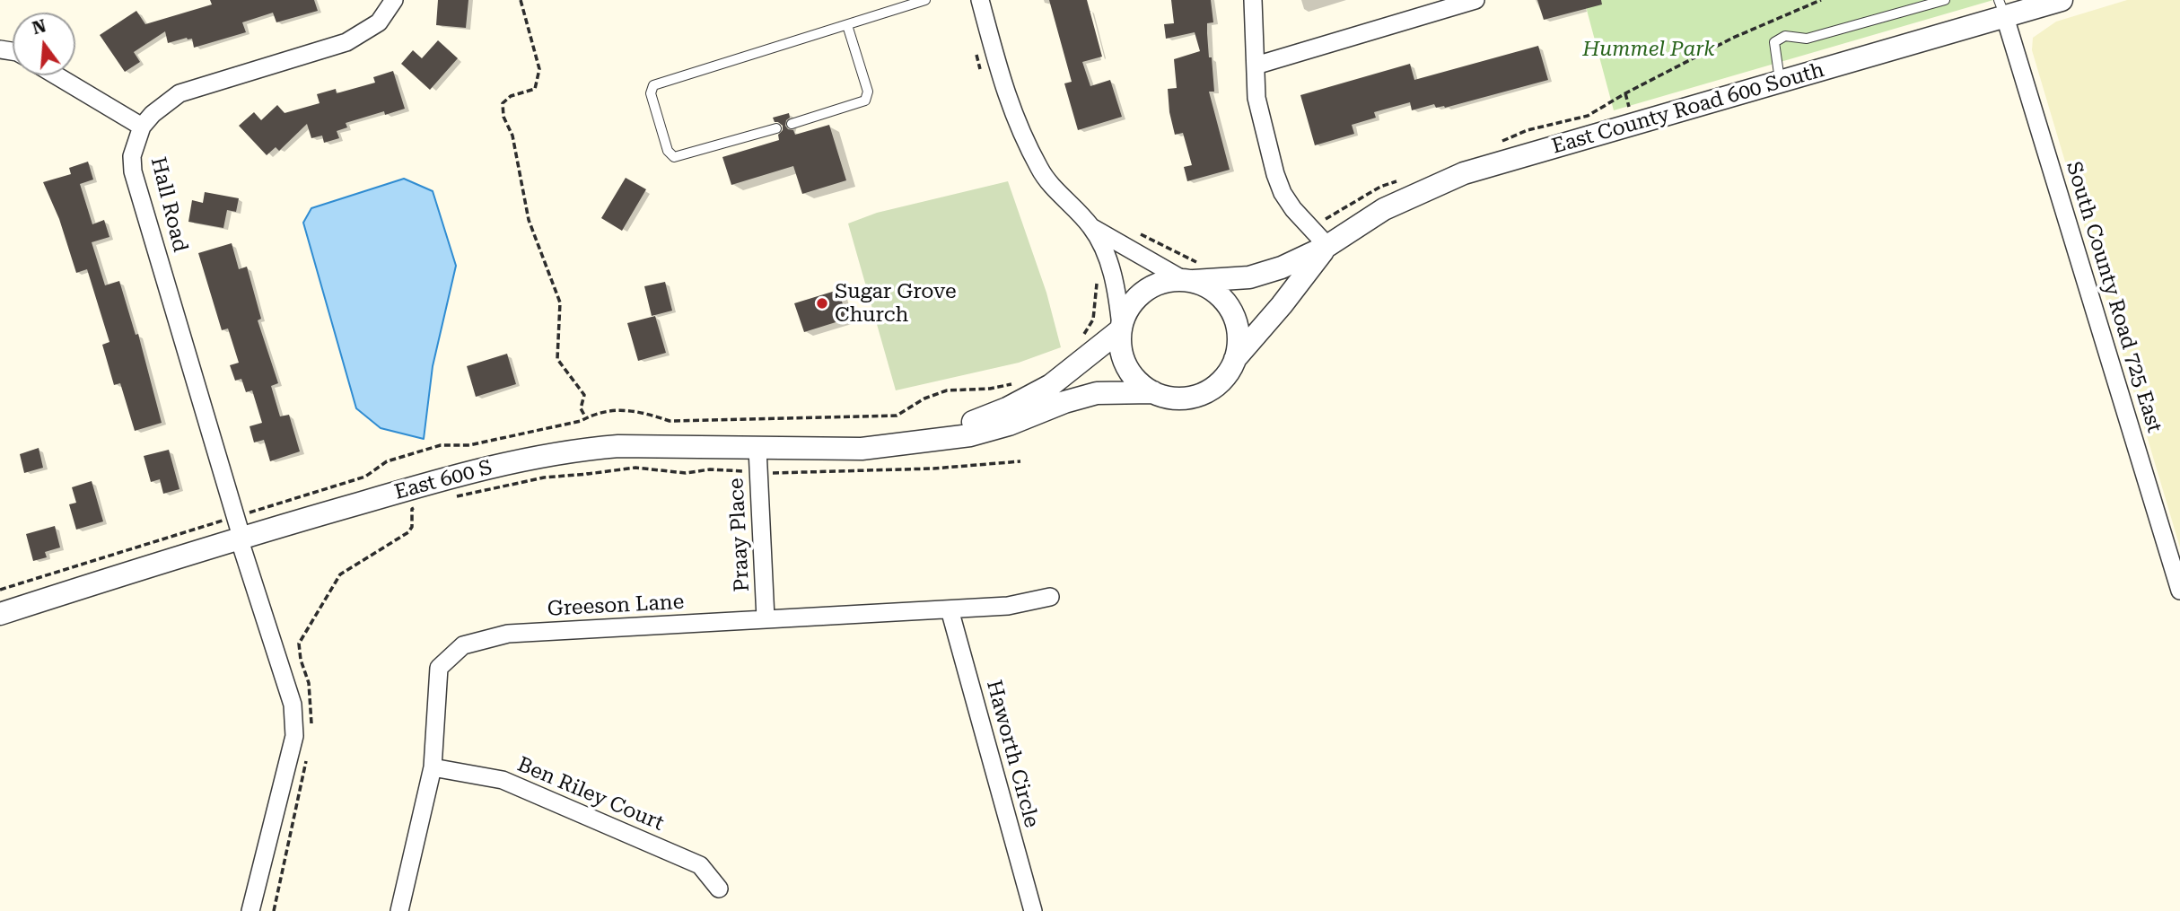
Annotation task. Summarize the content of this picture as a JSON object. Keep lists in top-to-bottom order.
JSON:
{
  "streets": {
    "street": [
      "East County Road 600 South",
      "Hall Road",
      "South County Road 725 East",
      "East 600 S",
      "Praay Place",
      "Greeson Lane",
      "Haworth Circle",
      "Ben Riley Court"
    ]
  },
  "crossings": [
    ["East County Road 600 South", "South County Road 725 East"],
    ["Hall Road", "East 600 S"],
    ["East 600 S", "Praay Place"],
    ["Praay Place", "Greeson Lane"],
    ["Greeson Lane", "Haworth Circle"],
    ["Greeson Lane", "Ben Riley Court"]
  ],
  "parks": ["Hummel Park"],
  "places": ["Sugar Grove Church"],
  "north": "top"
}
